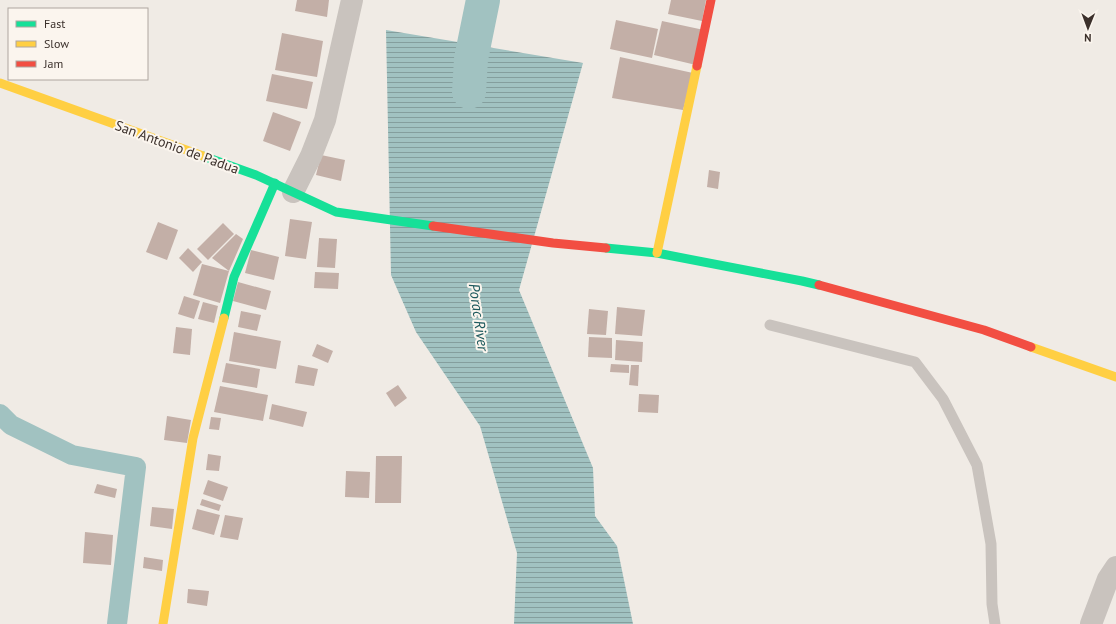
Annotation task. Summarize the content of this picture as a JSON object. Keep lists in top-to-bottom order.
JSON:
{
  "streets": {
    "street": ["San Antonio de Padua"]
  },
  "water": ["Porac River"],
  "legend": ["Fast", "Slow", "Jam"],
  "north": "bottom"
}
